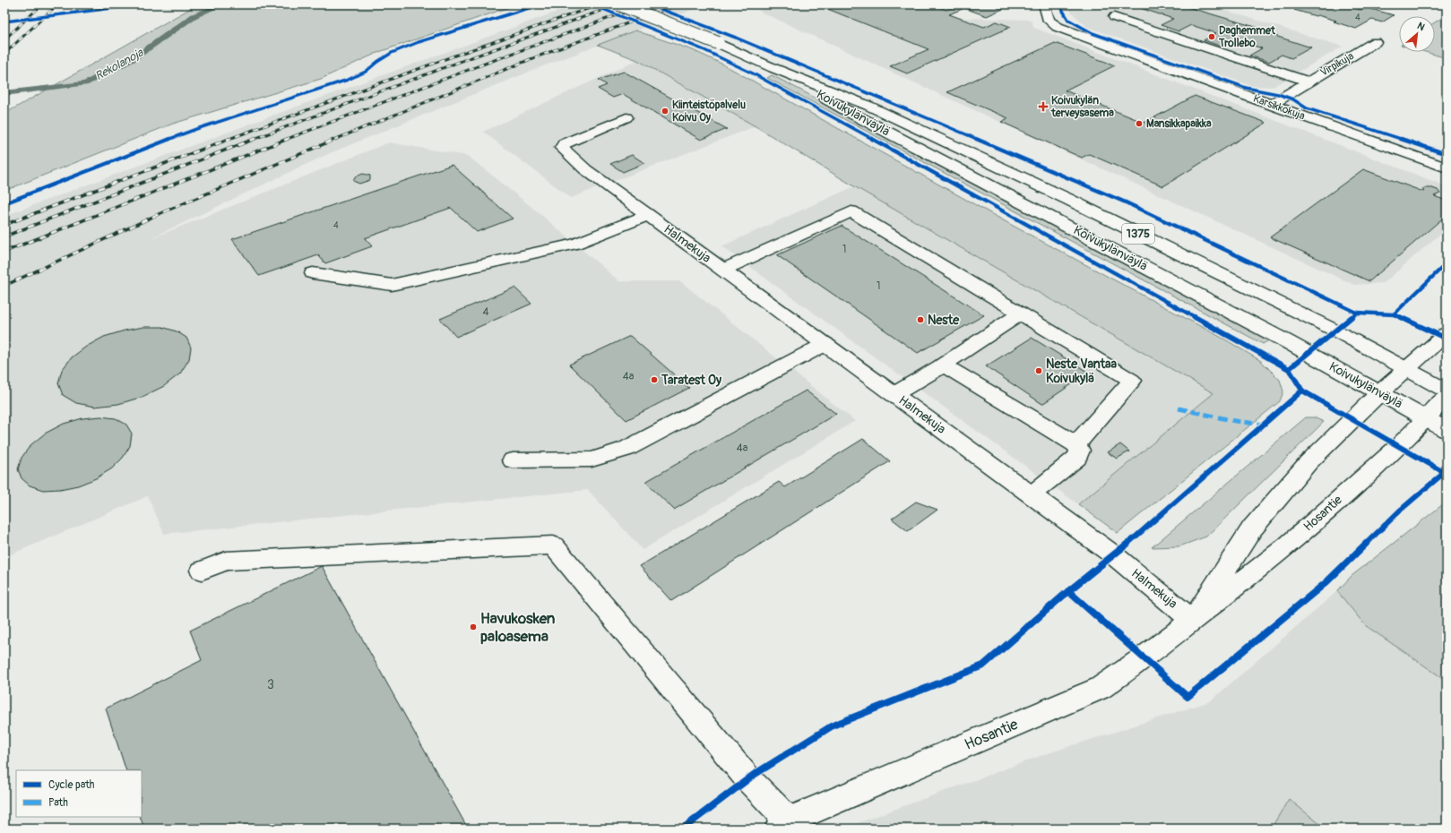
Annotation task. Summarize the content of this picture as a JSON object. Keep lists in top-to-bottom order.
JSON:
{
  "streets": {
    "street": [
      "Virpikuja",
      "Karsikkokuja",
      "Koivukylänväylä",
      "1375",
      "Halmekuja",
      "Hosantie"
    ]
  },
  "crossings": [
    ["Virpikuja", "Karsikkokuja"],
    ["Koivukylänväylä", "Hosantie"],
    ["Halmekuja", "Hosantie"]
  ],
  "water": ["Rekolanoja"],
  "places": {
    "other": [
      "Daghemmet Trollebo",
      "Kiinteistöpalvelu Koivu Oy",
      "Mansikkapaikka",
      "Neste",
      "Neste Vantaa Koivukylä",
      "Taratest Oy",
      "Havukosken paloasema"
    ],
    "health": ["Koivukylän terveysasema"]
  },
  "house_numbers": [
    "4",
    "4",
    "1",
    "1",
    "4",
    "4a",
    "4a",
    "3"
  ],
  "legend": ["Cycle path", "Path"],
  "north": "top right"
}
